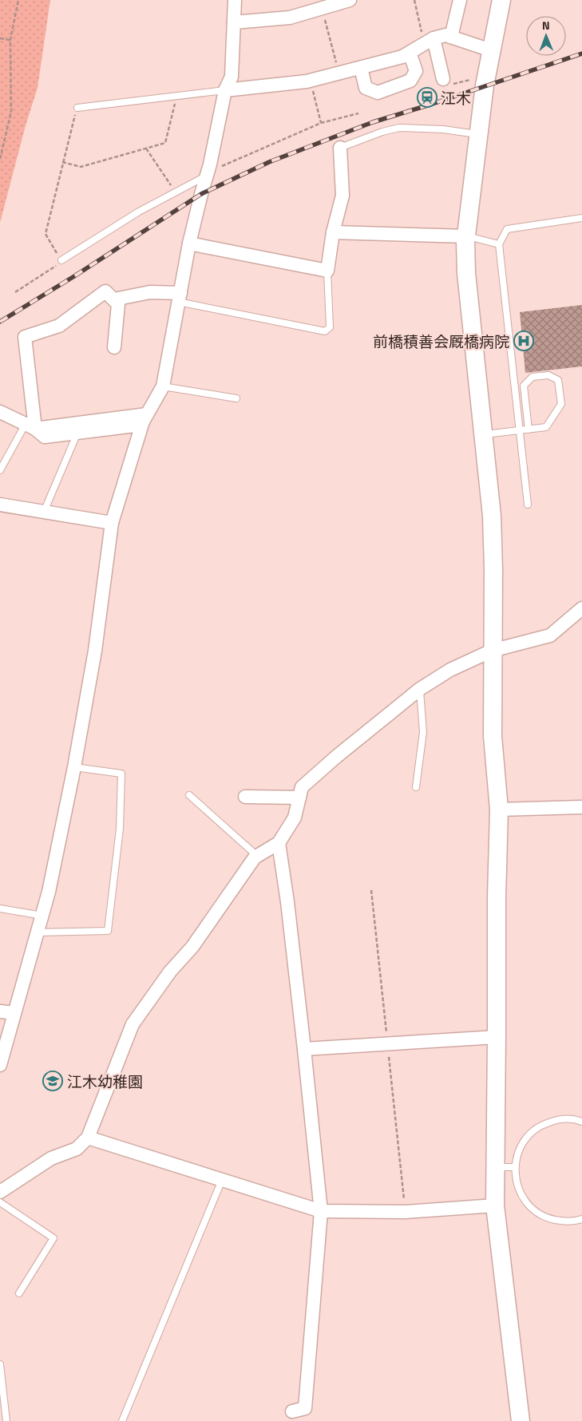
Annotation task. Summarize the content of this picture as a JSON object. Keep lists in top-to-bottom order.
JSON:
{
  "places": {
    "station": ["江木"],
    "hospital": ["前橋積善会厩橋病院"],
    "school or university": ["江木幼稚園"]
  },
  "north": "top"
}
